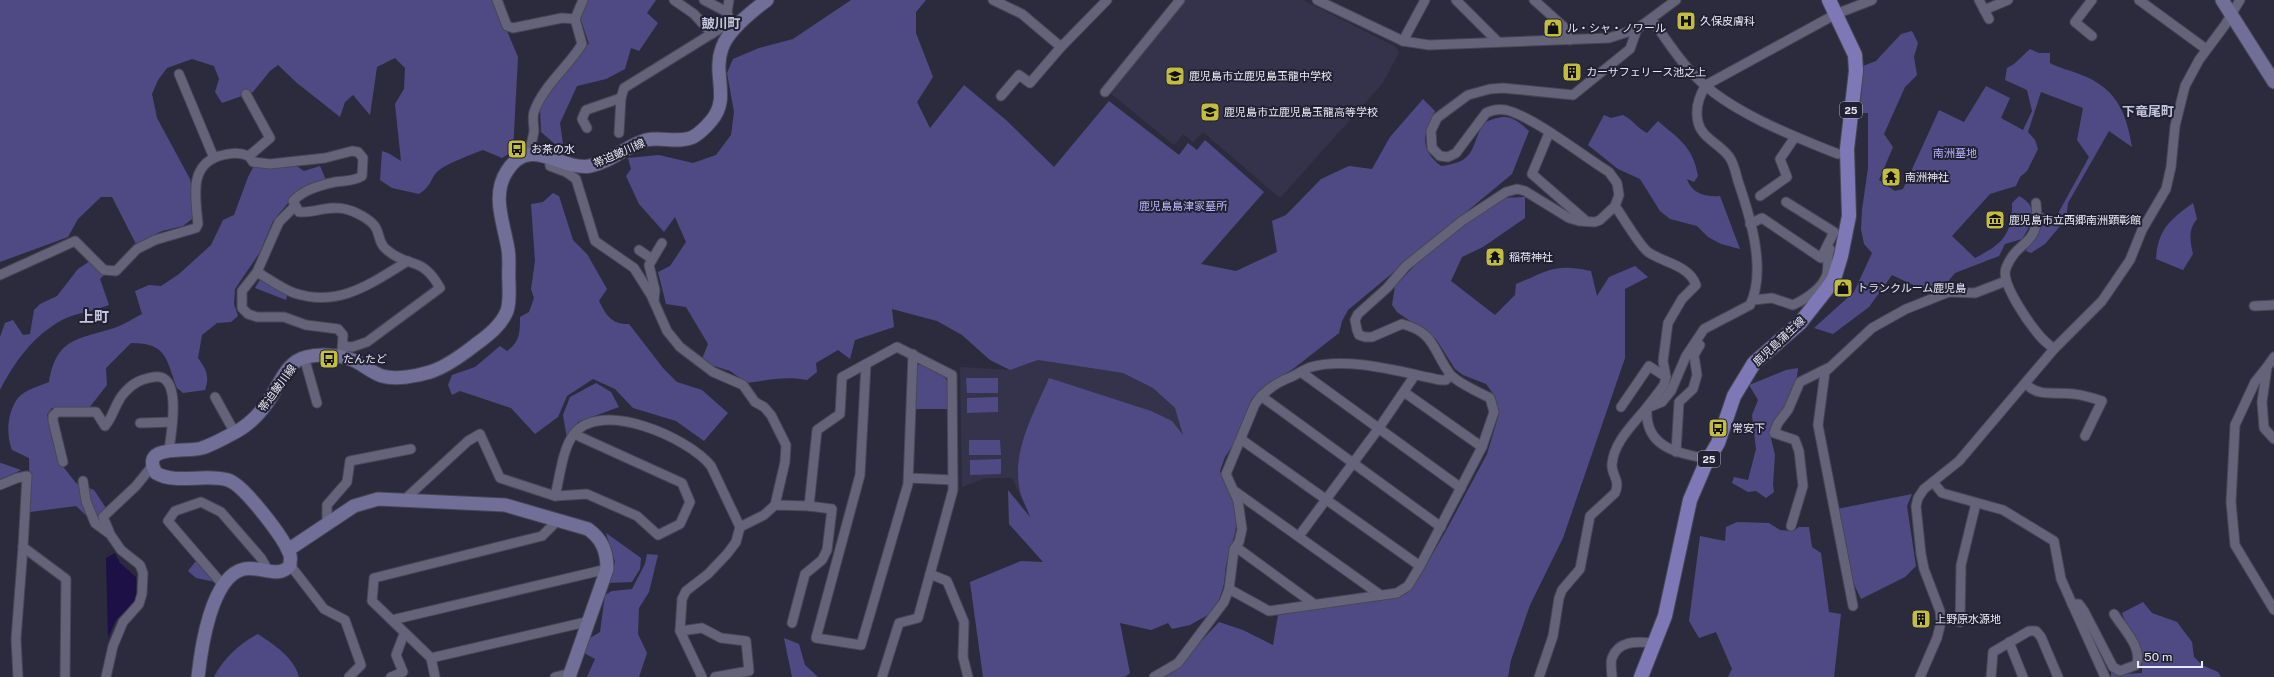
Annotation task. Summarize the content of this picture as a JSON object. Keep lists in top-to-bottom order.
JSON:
{
  "streets": {
    "main road": ["25", "鹿児島蒲生線"],
    "street": ["帯迫皷川線"]
  },
  "districts": ["皷川町", "下竜尾町", "上町"],
  "parks": ["南洲墓地", "鹿児島島津家墓所"],
  "places": {
    "hospital": ["久保皮膚科"],
    "shop": ["ル・シャ・ノワール", "トランクルーム鹿児島"],
    "building": ["カーサフェリース池之上", "上野原水源地"],
    "school or university": ["鹿児島市立鹿児島玉龍中学校", "鹿児島市立鹿児島玉龍高等学校"],
    "bus stop": ["お茶の水", "たんたど", "常安下"],
    "temple": ["南洲神社", "稲荷神社"],
    "museum": ["鹿児島市立西郷南洲顕彰館"]
  },
  "scale_bar": "50 m"
}
